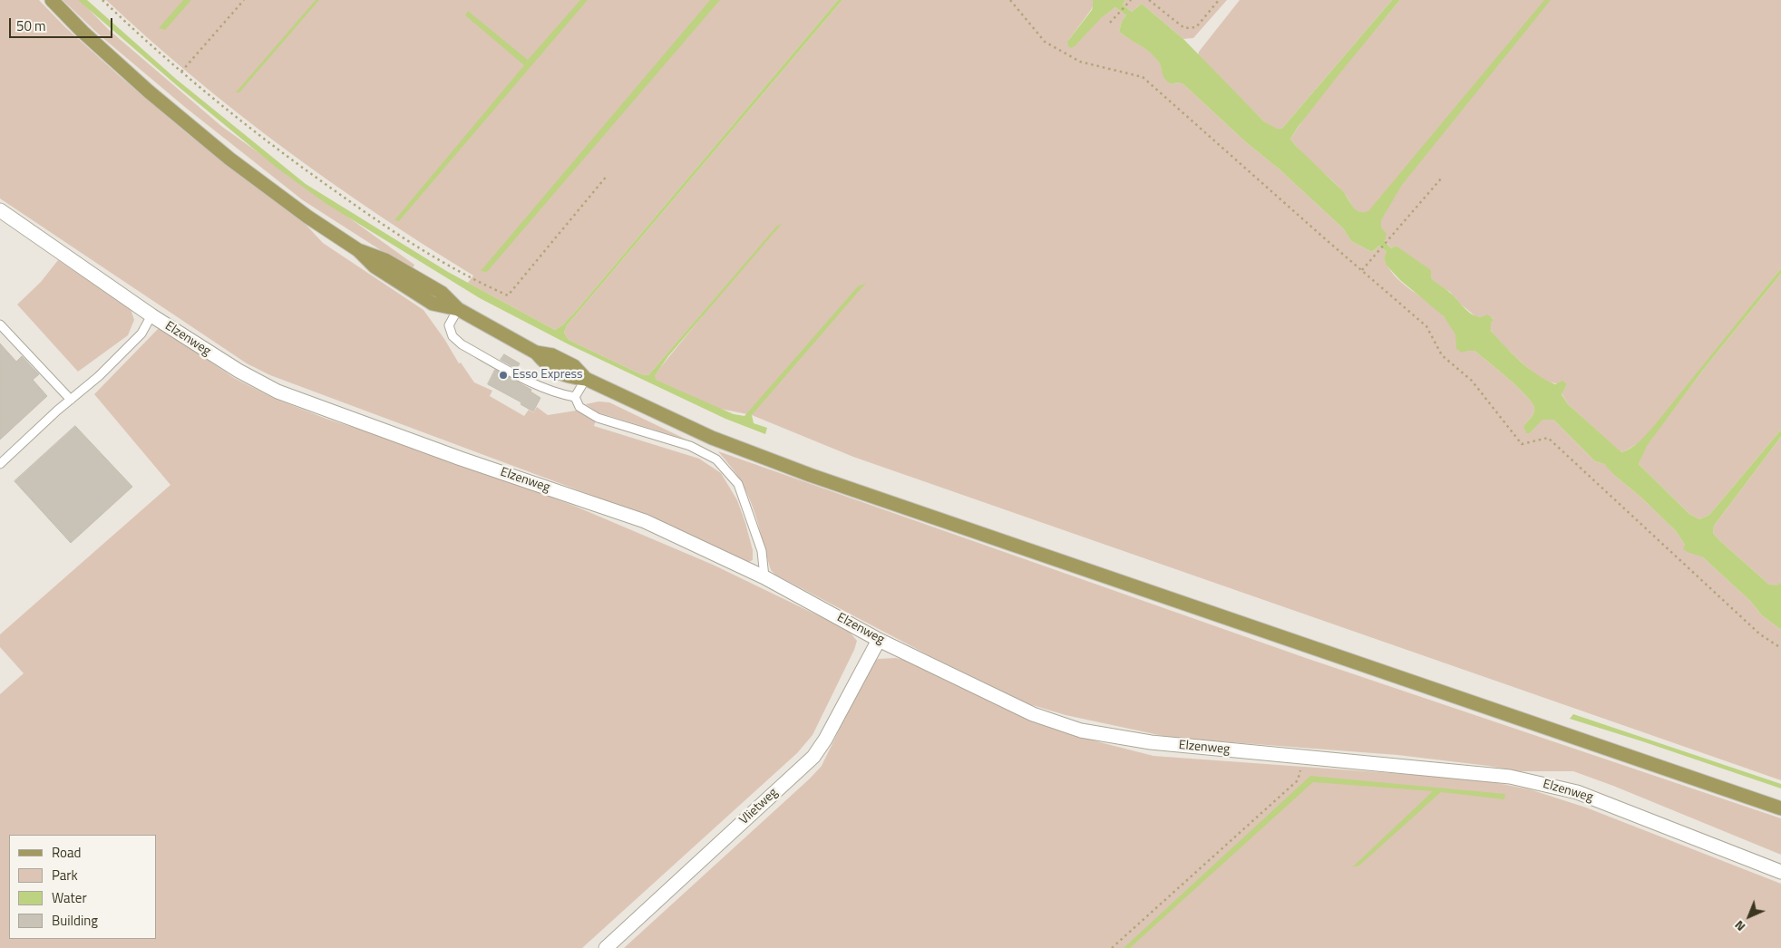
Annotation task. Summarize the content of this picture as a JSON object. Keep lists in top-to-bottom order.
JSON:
{
  "streets": {
    "street": ["Elzenweg", "Vlietweg"]
  },
  "crossings": [
    ["Elzenweg", "Vlietweg"]
  ],
  "places": ["Esso Express"],
  "legend": [
    "Road",
    "Park",
    "Water",
    "Building"
  ],
  "scale_bar": "50 m",
  "north": "bottom left"
}
